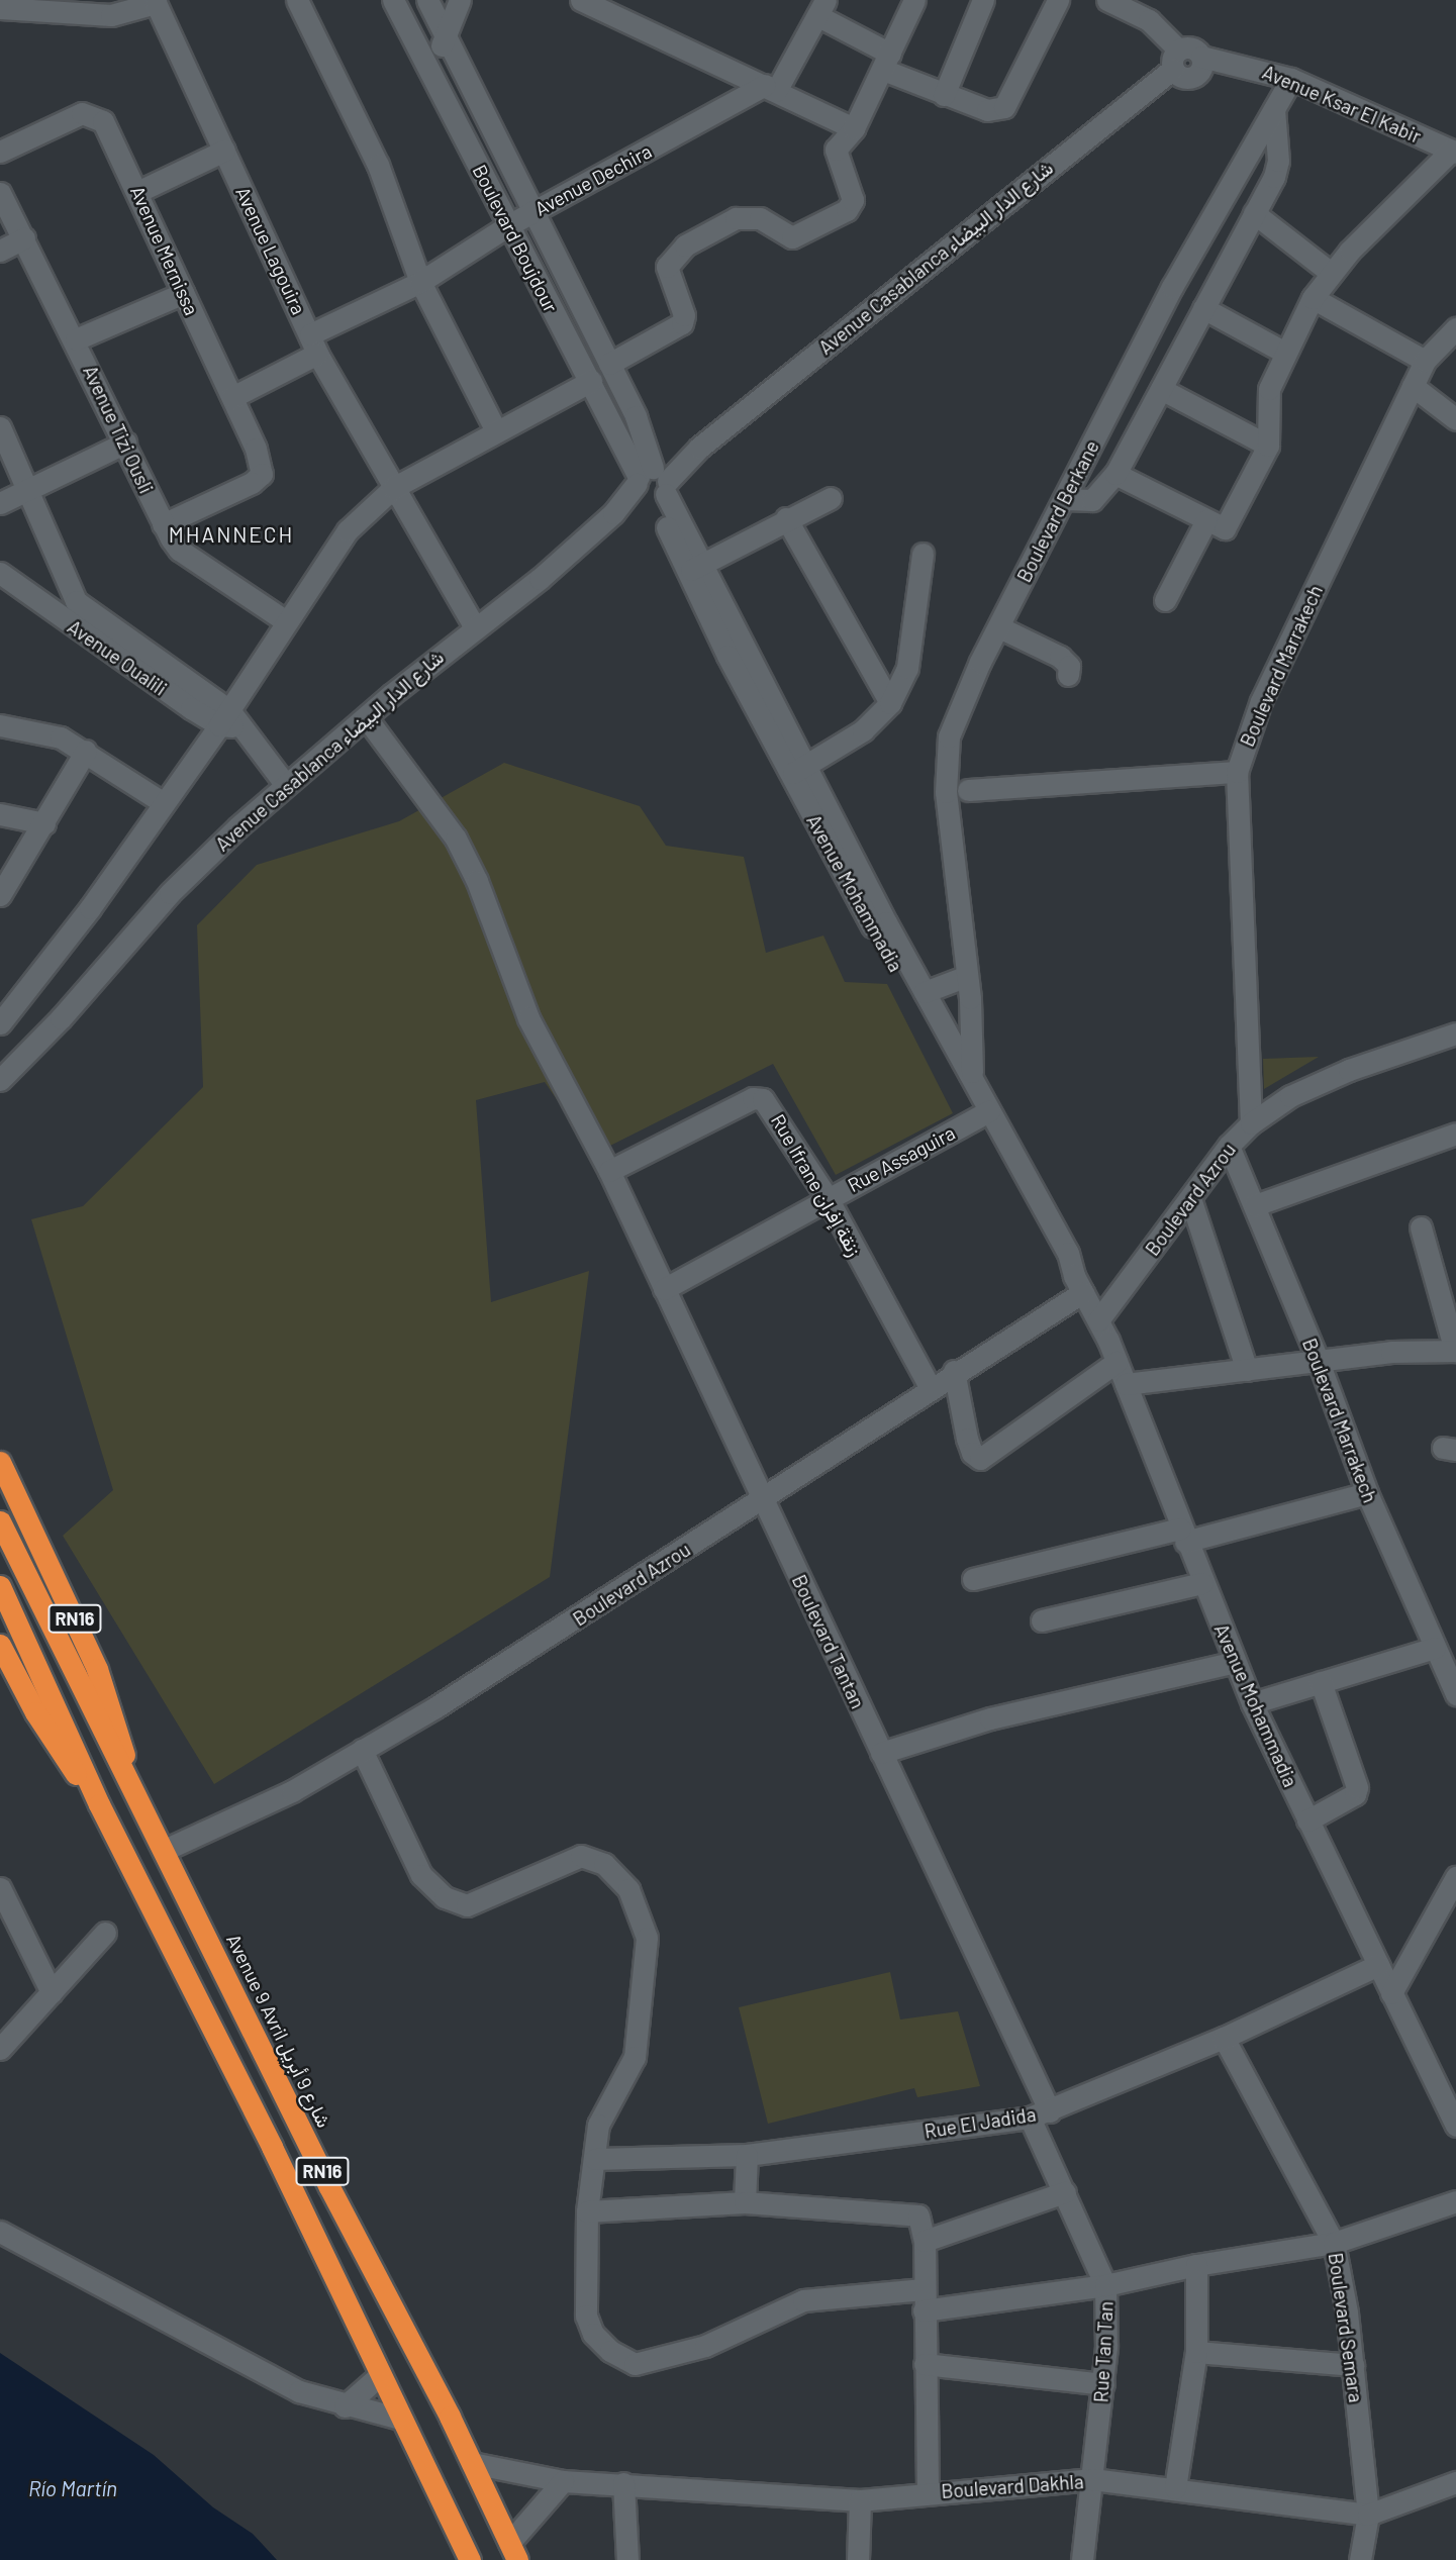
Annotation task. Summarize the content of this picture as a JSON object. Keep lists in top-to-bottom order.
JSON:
{
  "streets": {
    "highway": ["RN16", "Avenue 9 Avril شارع 9 أبريل"],
    "street": [
      "Avenue Ksar El Kabir",
      "Avenue Dechira",
      "Boulevard Boujdour",
      "Avenue Mernissa",
      "Avenue Lagouira",
      "Avenue Casablanca شارع الدار البيضاء",
      "Avenue Tizi Ousli",
      "Boulevard Berkane",
      "Avenue Oualili",
      "Boulevard Marrakech",
      "Avenue Mohammadia",
      "Rue Assaguira",
      "Rue Ifrane زنقة إفران",
      "Boulevard Azrou",
      "Boulevard Tantan",
      "Rue El Jadida",
      "Boulevard Semara",
      "Rue Tan Tan",
      "Boulevard Dakhla"
    ]
  },
  "crossings": [
    ["Avenue Ksar El Kabir", "Avenue Casablanca شارع الدار البيضاء"],
    ["Avenue Ksar El Kabir", "Boulevard Berkane"],
    ["Avenue Dechira", "Boulevard Boujdour"],
    ["Avenue Dechira", "Avenue Mernissa"],
    ["Avenue Dechira", "Avenue Lagouira"],
    ["Boulevard Boujdour", "Avenue Casablanca شارع الدار البيضاء"],
    ["Boulevard Boujdour", "Avenue Mohammadia"],
    ["Avenue Mernissa", "Avenue Tizi Ousli"],
    ["Avenue Lagouira", "Avenue Casablanca شارع الدار البيضاء"],
    ["Avenue Casablanca شارع الدار البيضاء", "Avenue Mohammadia"],
    ["Avenue Casablanca شارع الدار البيضاء", "Boulevard Tantan"],
    ["Boulevard Berkane", "Avenue Mohammadia"],
    ["Boulevard Marrakech", "Boulevard Azrou"],
    ["Avenue Mohammadia", "Rue Assaguira"],
    ["Avenue Mohammadia", "Boulevard Azrou"],
    ["Avenue Mohammadia", "Rue El Jadida"],
    ["Rue Assaguira", "Rue Ifrane زنقة إفران"],
    ["Rue Assaguira", "Boulevard Tantan"],
    ["Rue Ifrane زنقة إفران", "Boulevard Azrou"],
    ["Rue Ifrane زنقة إفران", "Boulevard Tantan"],
    ["Boulevard Azrou", "Boulevard Tantan"],
    ["Boulevard Azrou", "Avenue 9 Avril شارع 9 أبريل"],
    ["RN16", "Avenue 9 Avril شارع 9 أبريل"],
    ["Boulevard Tantan", "Rue El Jadida"],
    ["Boulevard Tantan", "Rue Tan Tan"],
    ["Avenue 9 Avril شارع 9 أبريل", "Boulevard Dakhla"],
    ["Rue El Jadida", "Boulevard Semara"],
    ["Rue El Jadida", "Rue Tan Tan"],
    ["Boulevard Semara", "Boulevard Dakhla"],
    ["Rue Tan Tan", "Boulevard Dakhla"]
  ],
  "districts": ["MHANNECH"],
  "water": ["Río Martín"]
}
